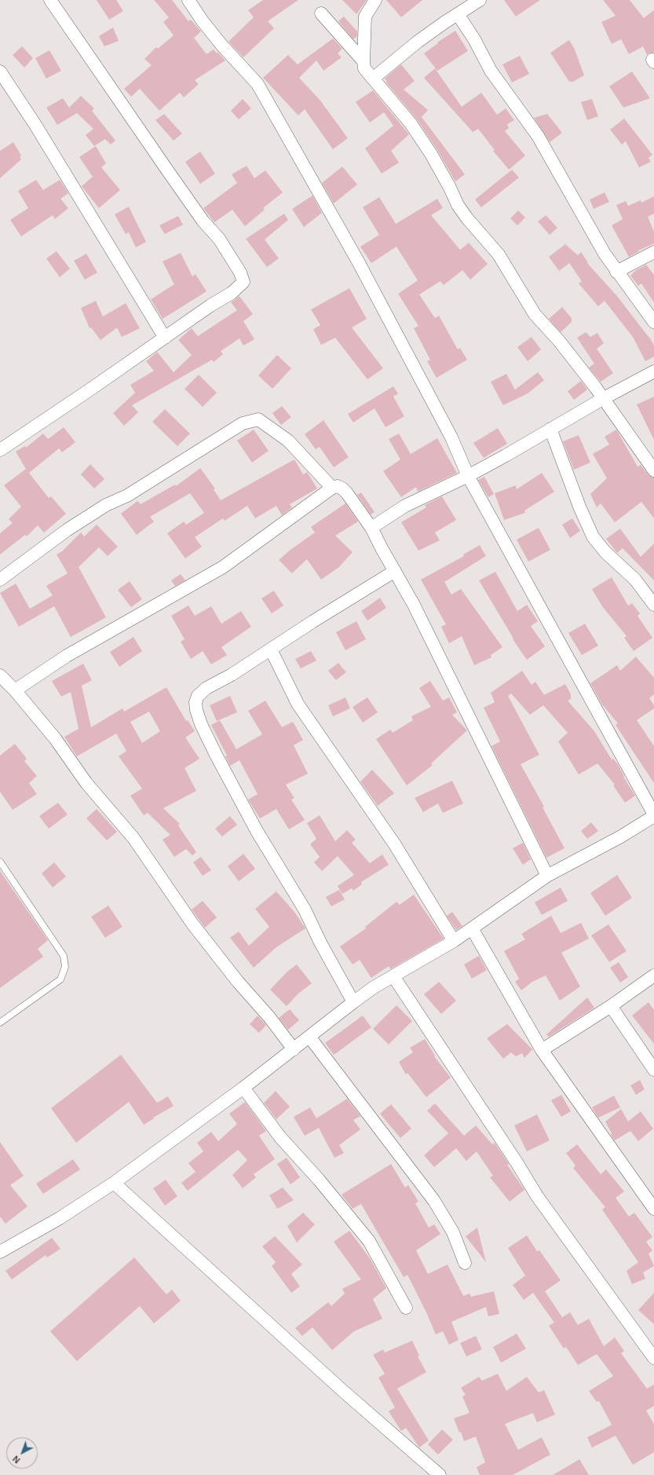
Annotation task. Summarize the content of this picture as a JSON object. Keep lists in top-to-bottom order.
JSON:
{
  "north": "bottom left"
}
